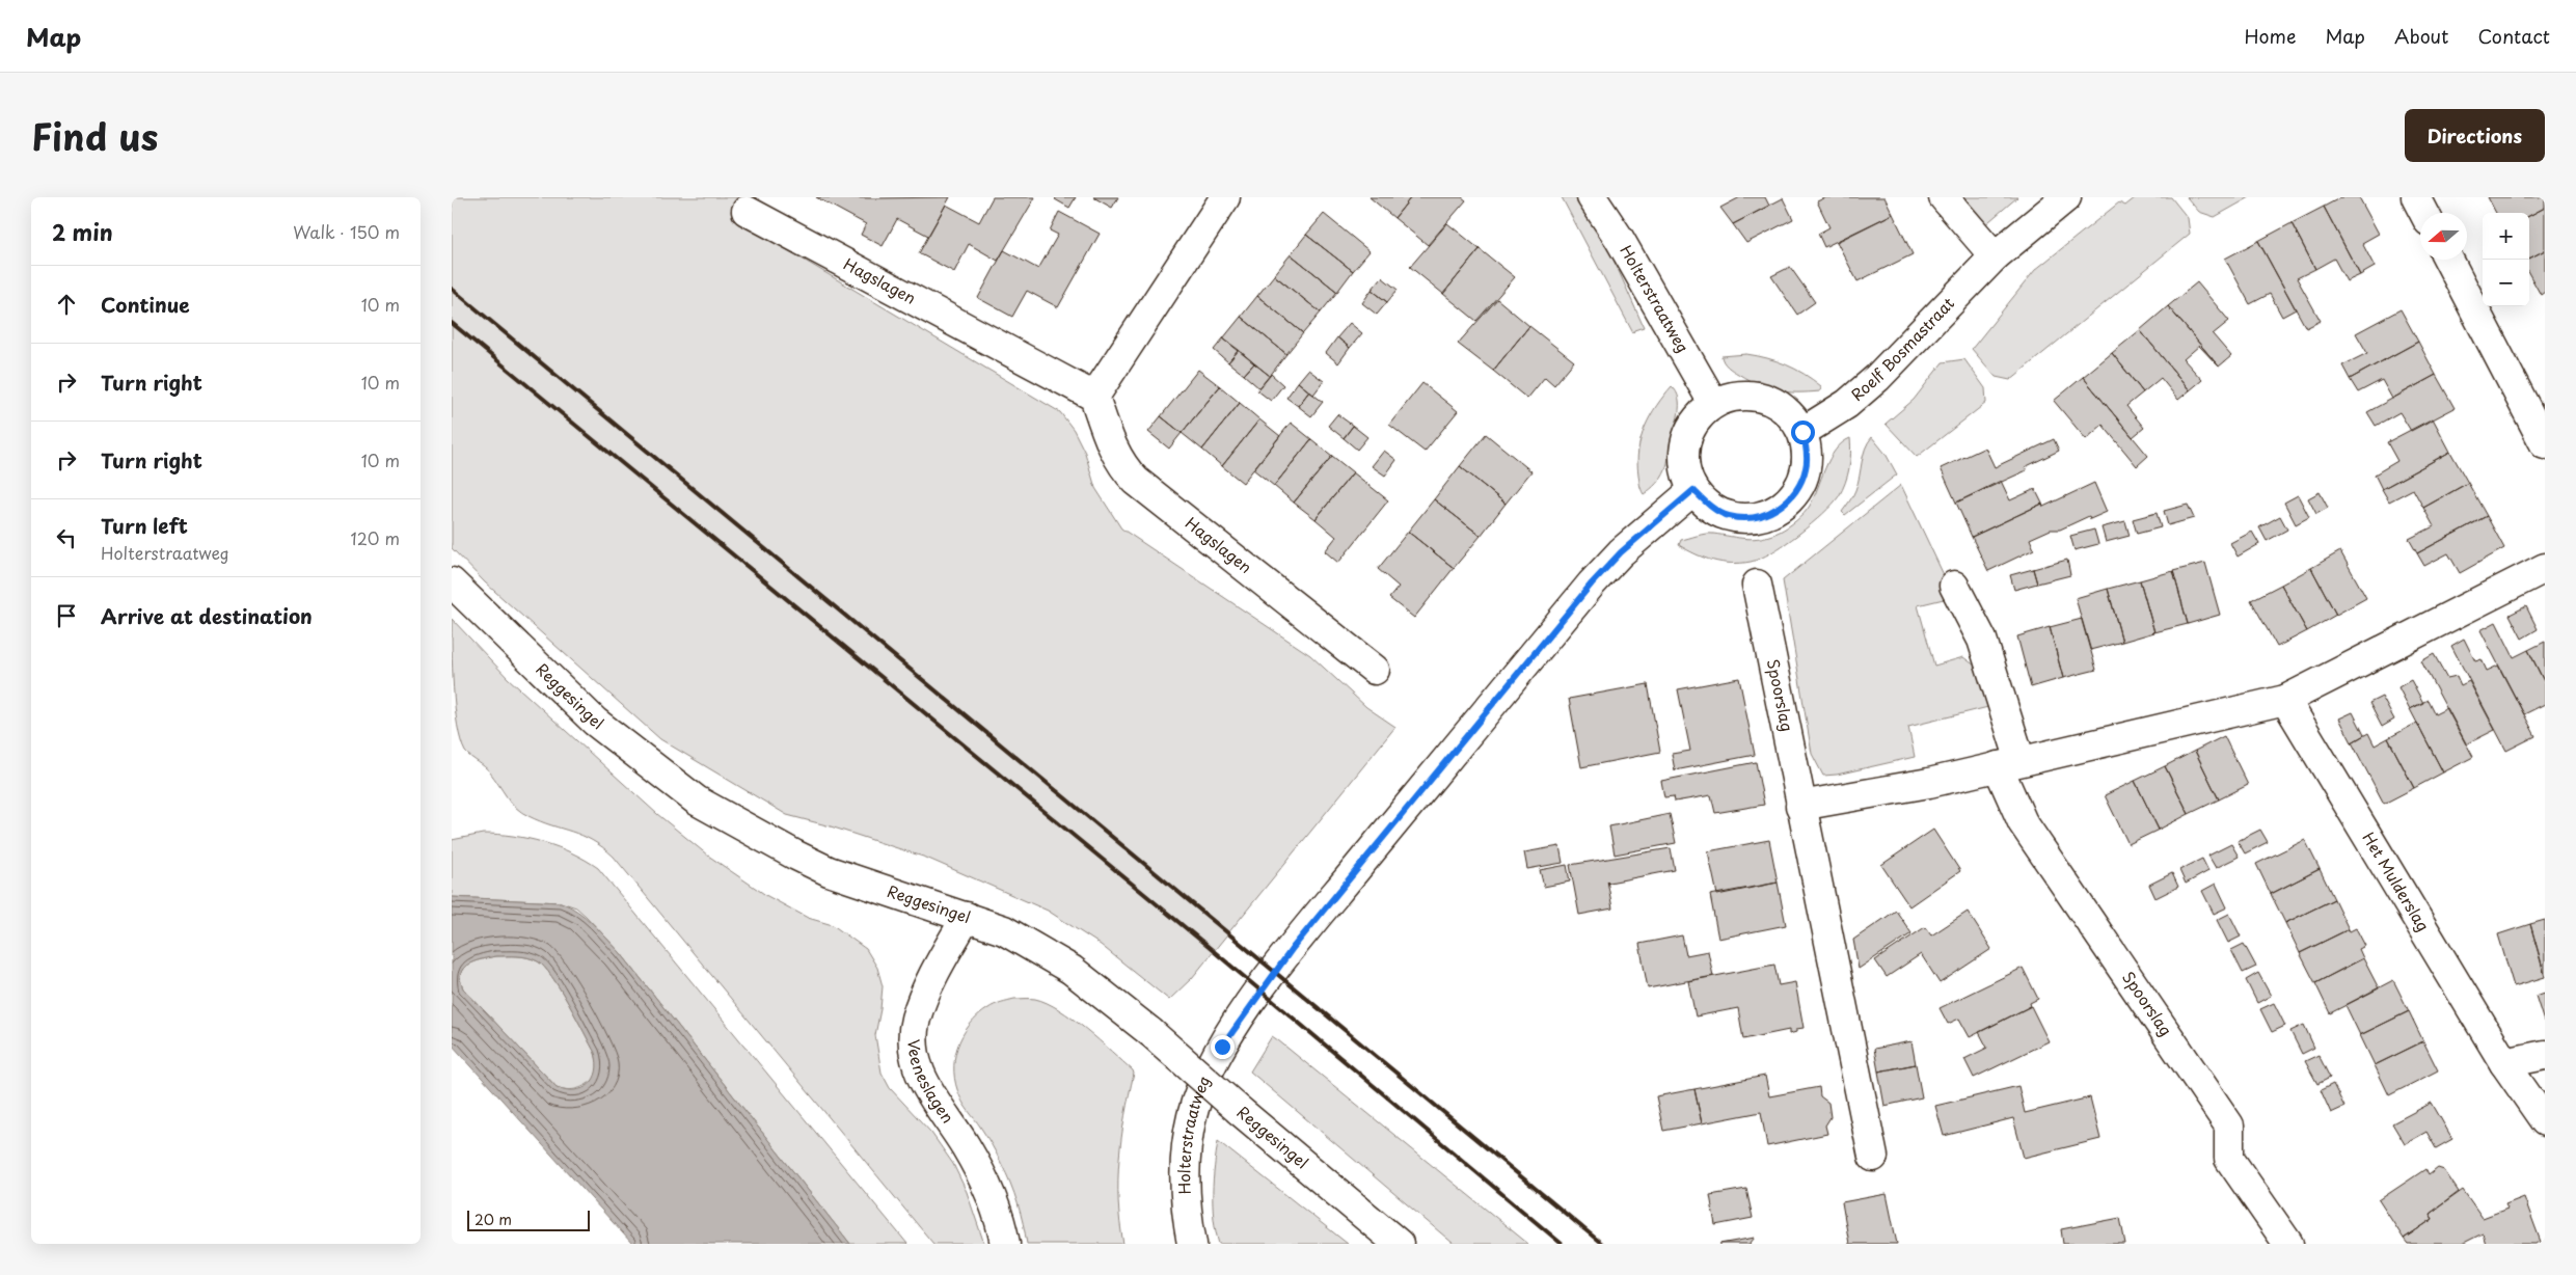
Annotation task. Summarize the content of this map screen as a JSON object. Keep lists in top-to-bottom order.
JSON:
{
  "streets": {
    "street": [
      "Hagslagen",
      "Holterstraatweg",
      "Roelf Bosmastraat",
      "Reggesingel",
      "Spoorslag",
      "Het Mulderslag",
      "Veeneslagen"
    ]
  },
  "crossings": [
    ["Holterstraatweg", "Roelf Bosmastraat"],
    ["Reggesingel", "Veeneslagen"]
  ],
  "scale_bar": "20 m",
  "north": "left",
  "page": {
    "header": "Map",
    "nav": [
      "Home",
      "Map",
      "About",
      "Contact"
    ],
    "title": "Find us",
    "buttons": "Directions",
    "heading": ["2 min", "Walk · 150 m"],
    "map_buttons": ["+", "−"],
    "list": [
      ["Continue", "10 m"],
      ["Turn right", "10 m"],
      ["Turn right", "10 m"],
      ["Turn left", "Holterstraatweg", "120 m"],
      "Arrive at destination"
    ],
    "scale": "20 m"
  }
}
